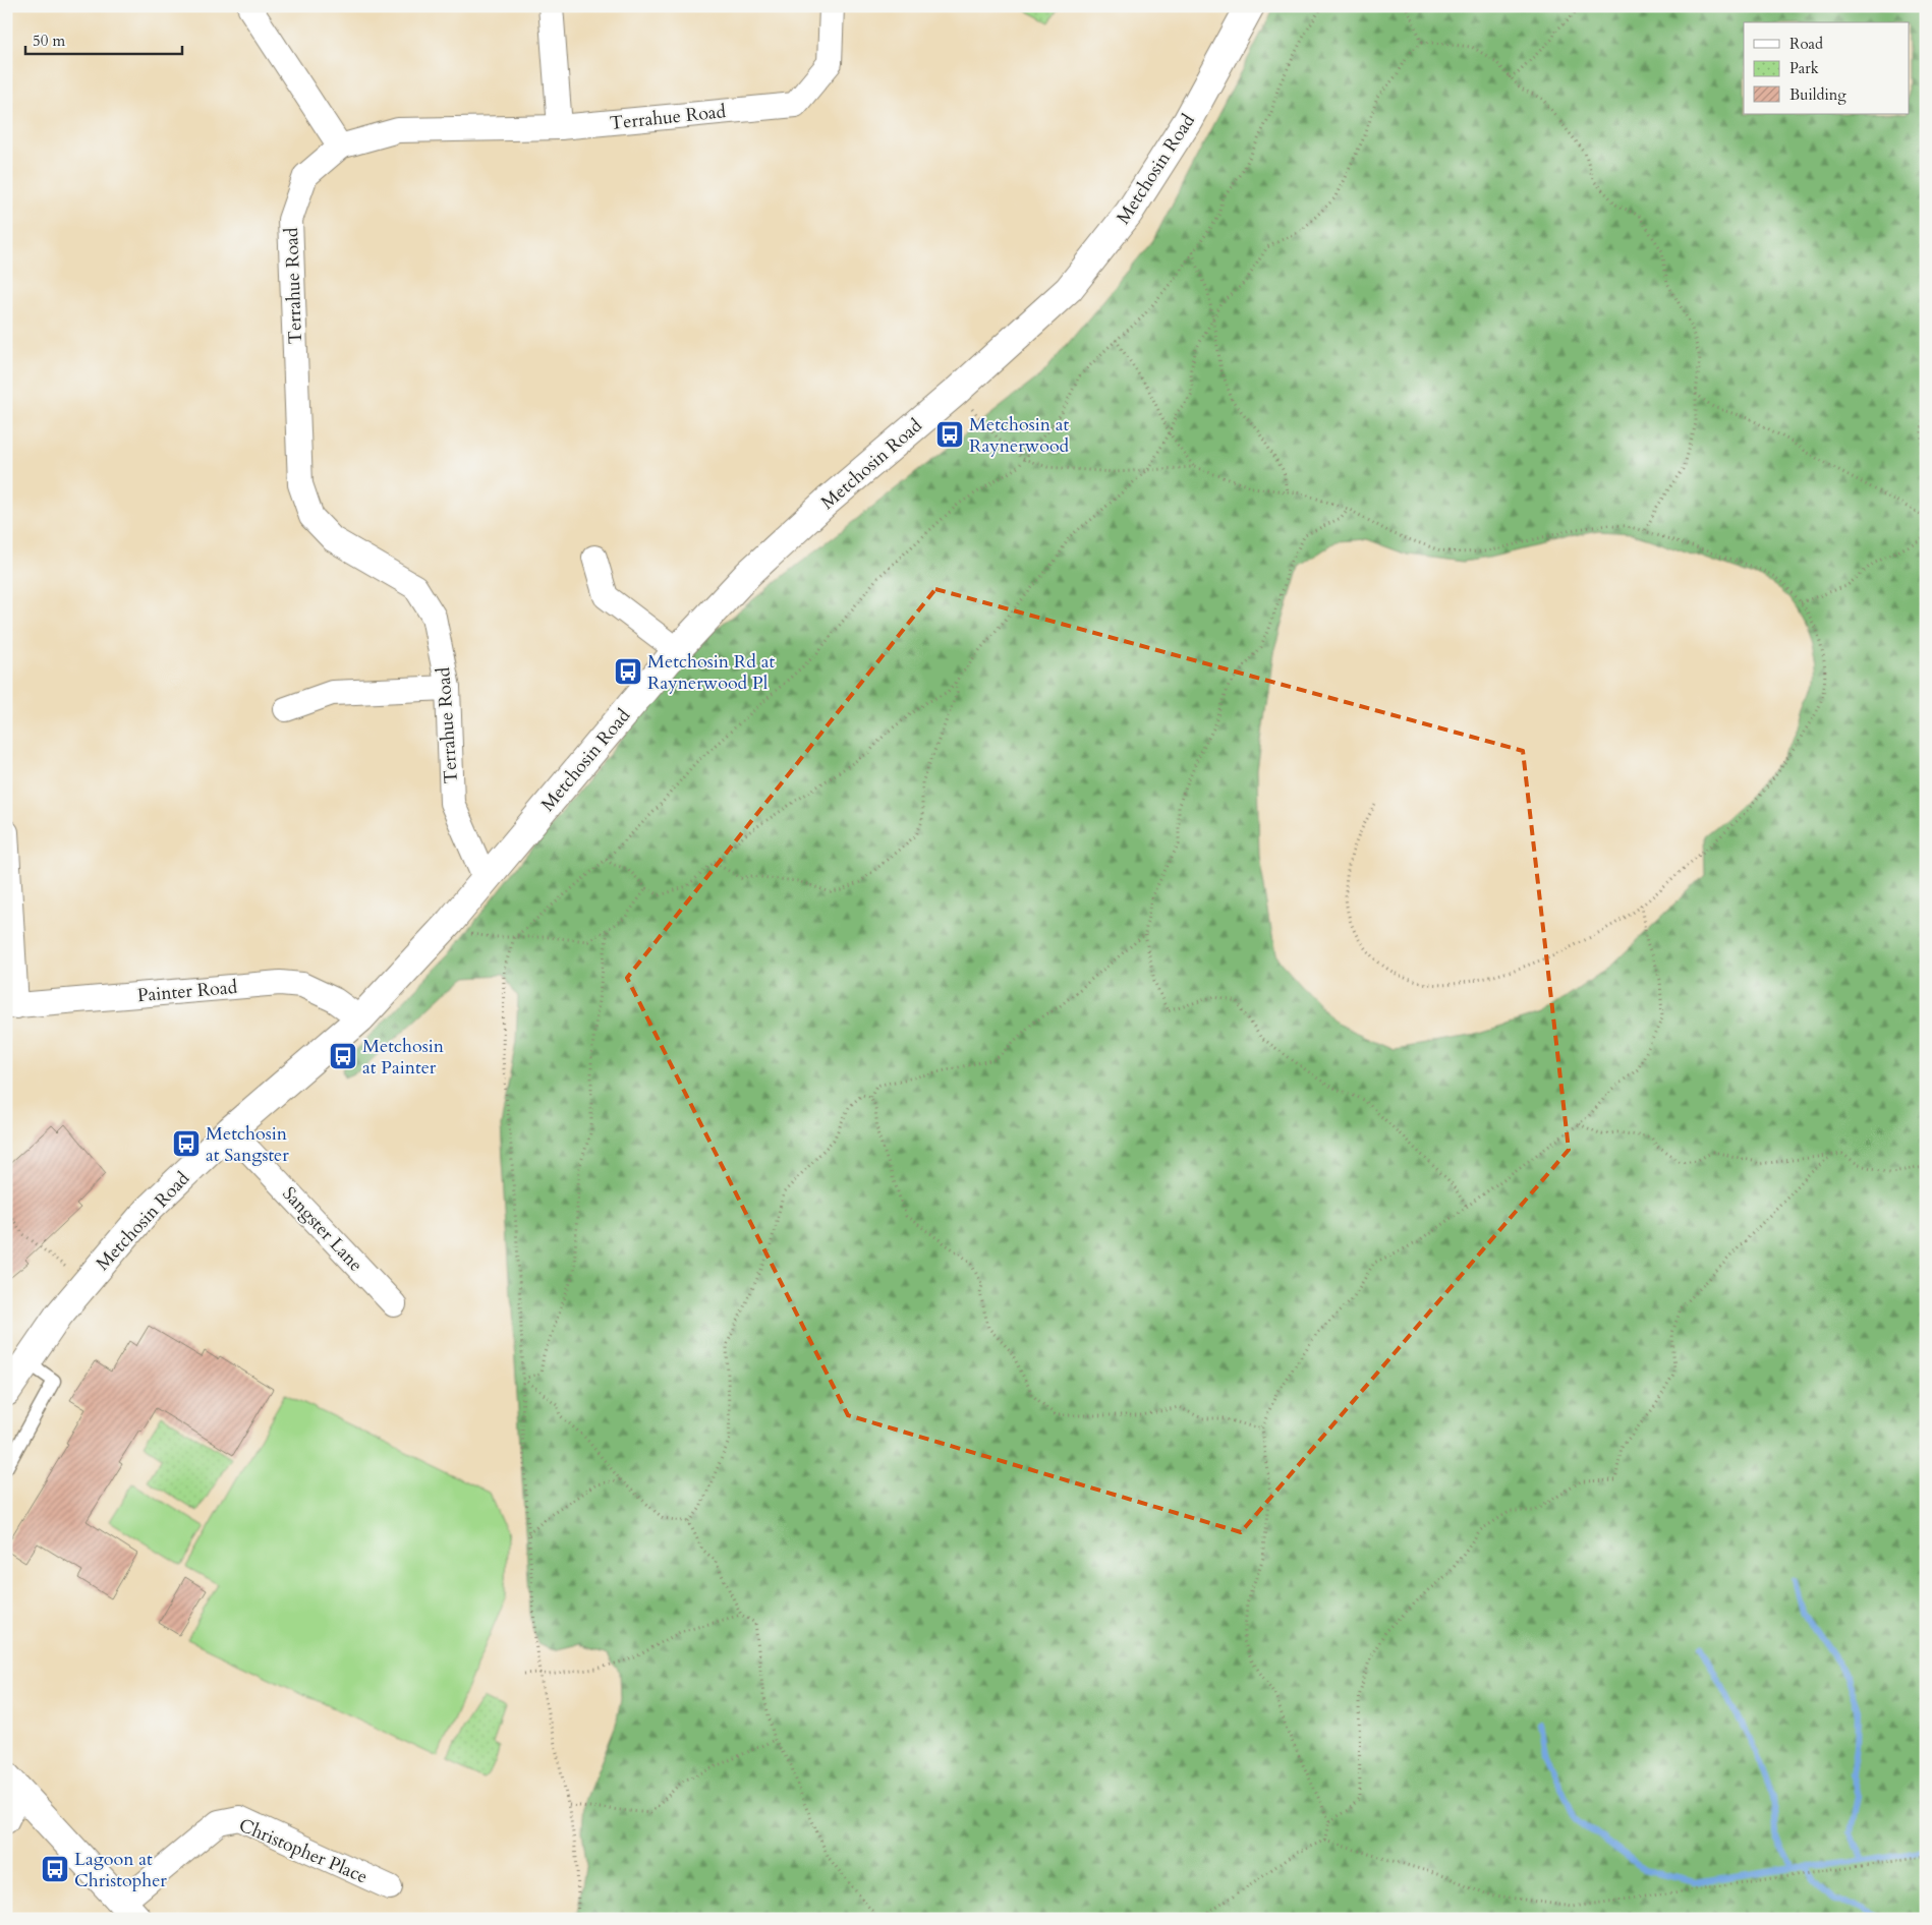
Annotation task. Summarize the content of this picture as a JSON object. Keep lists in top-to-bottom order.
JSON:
{
  "streets": {
    "main road": ["Metchosin Road"],
    "street": [
      "Terrahue Road",
      "Painter Road",
      "Sangster Lane",
      "Christopher Place"
    ]
  },
  "crossings": [
    ["Terrahue Road", "Metchosin Road"],
    ["Metchosin Road", "Painter Road"],
    ["Metchosin Road", "Sangster Lane"]
  ],
  "places": {
    "bus stop": [
      "Metchosin at Raynerwood",
      "Metchosin Rd at Raynerwood Pl",
      "Metchosin at Painter",
      "Metchosin at Sangster",
      "Lagoon at Christopher"
    ]
  },
  "legend": ["Road", "Park", "Building"],
  "scale_bar": "50 m"
}
